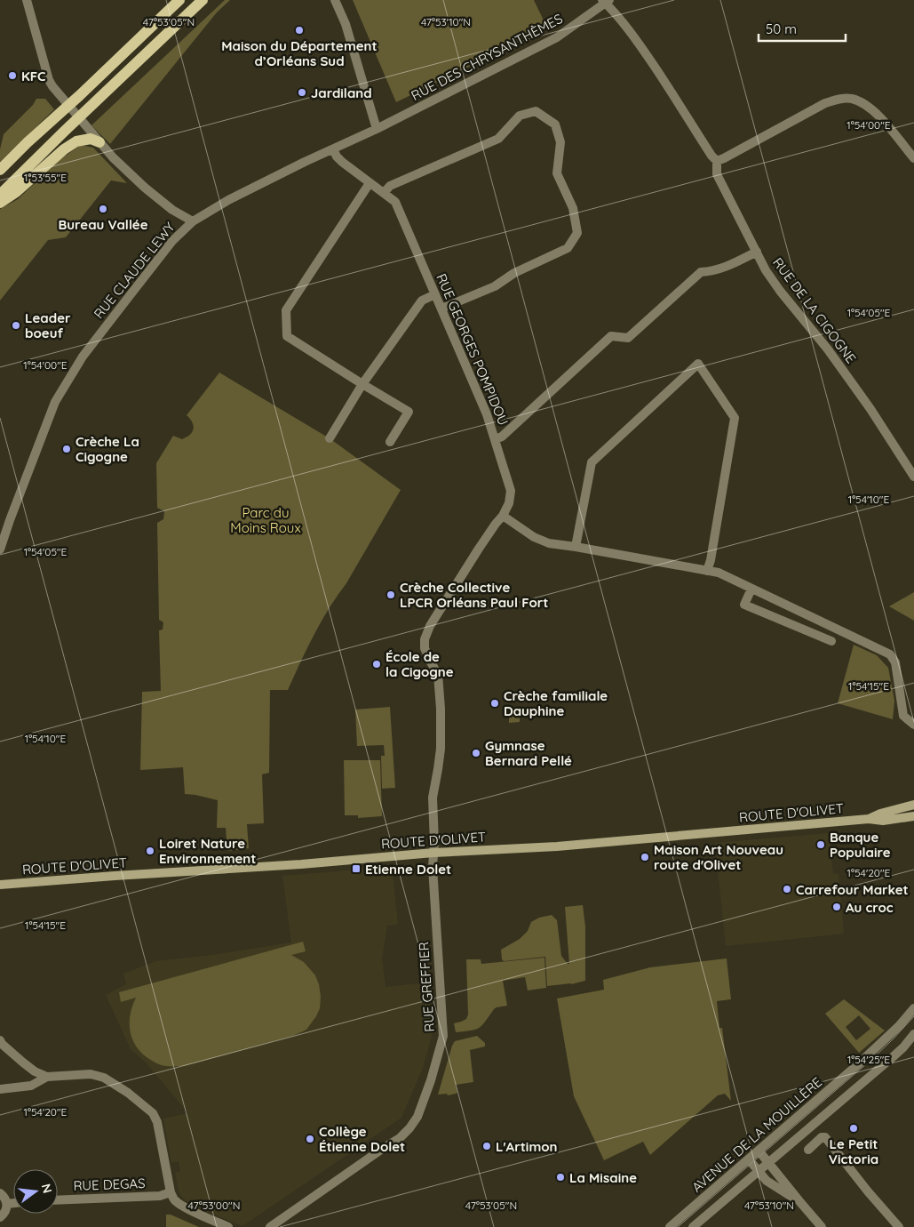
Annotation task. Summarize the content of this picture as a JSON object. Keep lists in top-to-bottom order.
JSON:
{
  "streets": {
    "main road": ["ROUTE D'OLIVET"],
    "street": [
      "RUE DES CHRYSANTHÈMES",
      "RUE CLAUDE LEWY",
      "RUE DE LA CIGOGNE",
      "RUE GEORGES POMPIDOU",
      "RUE GREFFIER",
      "AVENUE DE LA MOUILLÈRE",
      "RUE DEGAS"
    ]
  },
  "crossings": [
    ["RUE DES CHRYSANTHÈMES", "RUE CLAUDE LEWY"],
    ["RUE DES CHRYSANTHÈMES", "RUE DE LA CIGOGNE"],
    ["RUE CLAUDE LEWY", "RUE GEORGES POMPIDOU"],
    ["RUE GEORGES POMPIDOU", "ROUTE D'OLIVET"],
    ["RUE GEORGES POMPIDOU", "RUE GREFFIER"],
    ["ROUTE D'OLIVET", "RUE GREFFIER"]
  ],
  "parks": ["Parc du Moins Roux"],
  "places": {
    "other": [
      "Maison du Département d’Orléans Sud",
      "KFC",
      "Jardiland",
      "Bureau Vallée",
      "Leader boeuf",
      "Crèche La Cigogne",
      "Crèche Collective LPCR Orléans Paul Fort",
      "École de la Cigogne",
      "Crèche familiale Dauphine",
      "Gymnase Bernard Pellé",
      "Banque Populaire",
      "Loiret Nature Environnement",
      "Maison Art Nouveau route d'Olivet",
      "Carrefour Market",
      "Au croc",
      "Le Petit Victoria",
      "Collège Étienne Dolet",
      "L'Artimon",
      "La Misaine"
    ],
    "transit": ["Etienne Dolet"]
  },
  "scale_bar": "50 m",
  "north": "right",
  "coordinates": [
    "47°53'05\"N",
    "47°53'10\"N",
    "1°54'00\"E",
    "1°53'55\"E",
    "1°54'05\"E",
    "1°54'10\"E",
    "1°54'15\"E",
    "1°54'20\"E",
    "1°54'25\"E",
    "47°53'00\"N"
  ]
}
